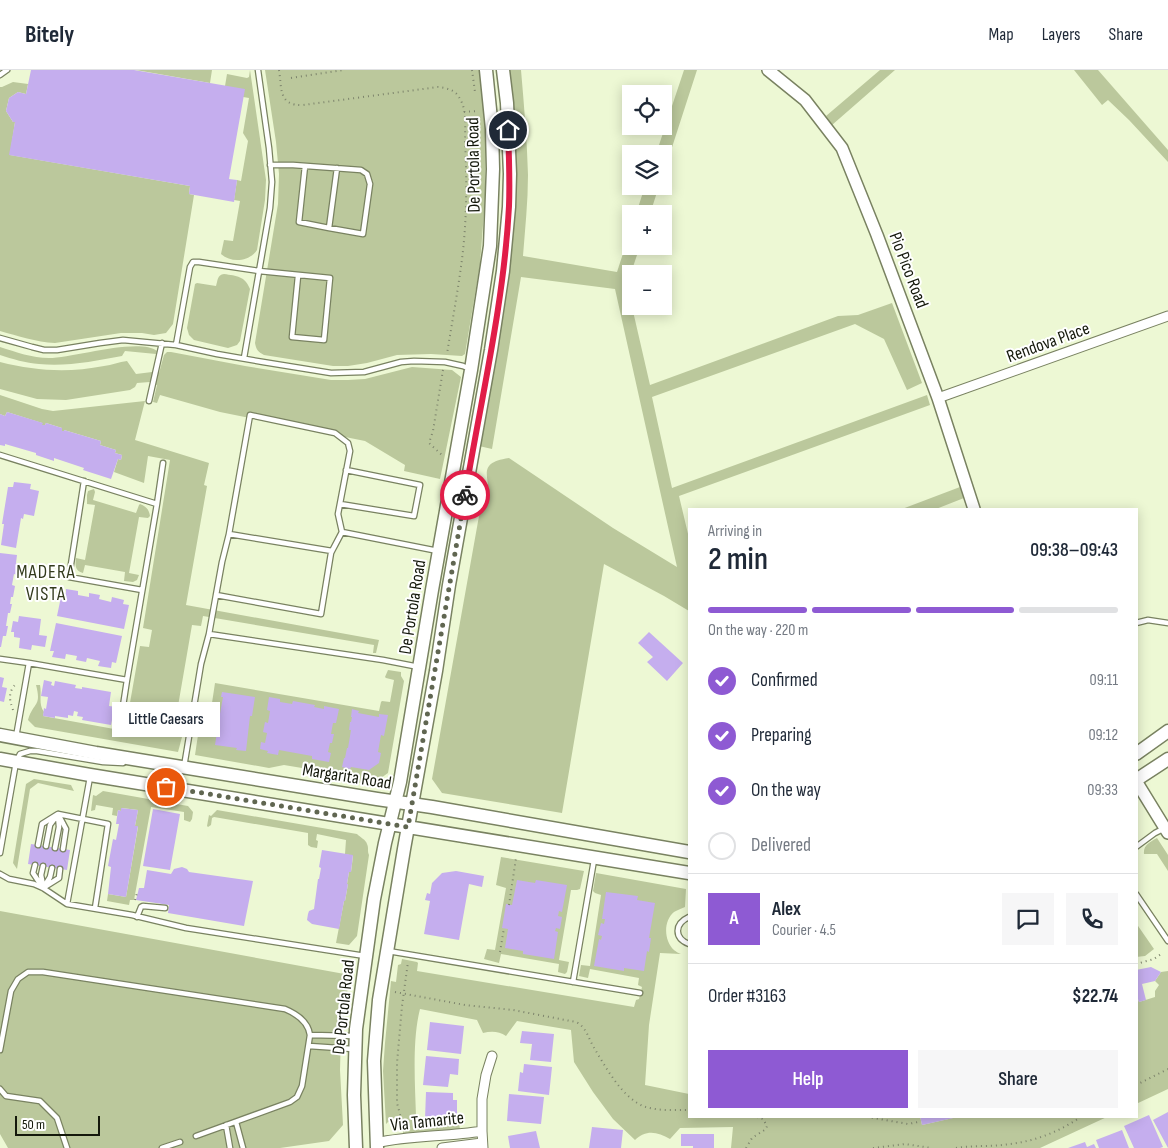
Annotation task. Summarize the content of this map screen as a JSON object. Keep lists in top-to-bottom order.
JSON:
{
  "streets": {
    "main road": ["De Portola Road", "Margarita Road"],
    "street": ["Pio Pico Road", "Rendova Place", "Via Tamarite"]
  },
  "crossings": [
    ["De Portola Road", "Margarita Road"],
    ["De Portola Road", "Via Tamarite"],
    ["Pio Pico Road", "Rendova Place"]
  ],
  "districts": ["MADERA VISTA"],
  "places": ["Little Caesars"],
  "scale_bar": "50 m",
  "page": {
    "header": "Bitely",
    "nav": ["Map", "Layers", "Share"],
    "map_buttons": ["+", "−"],
    "heading": ["2 min", "Arriving in", "09:38–09:43"],
    "panel": [
      "Alex",
      "Courier · 4.5",
      "Order #3163",
      "$22.74"
    ],
    "bar": "On the way · 220 m",
    "list": [
      ["Confirmed", "09:11"],
      ["Preparing", "09:12"],
      ["On the way", "09:33"],
      "Delivered"
    ],
    "bubble": "Little Caesars",
    "round": "A",
    "buttons": ["Help", "Share"],
    "scale": "50 m"
  }
}
